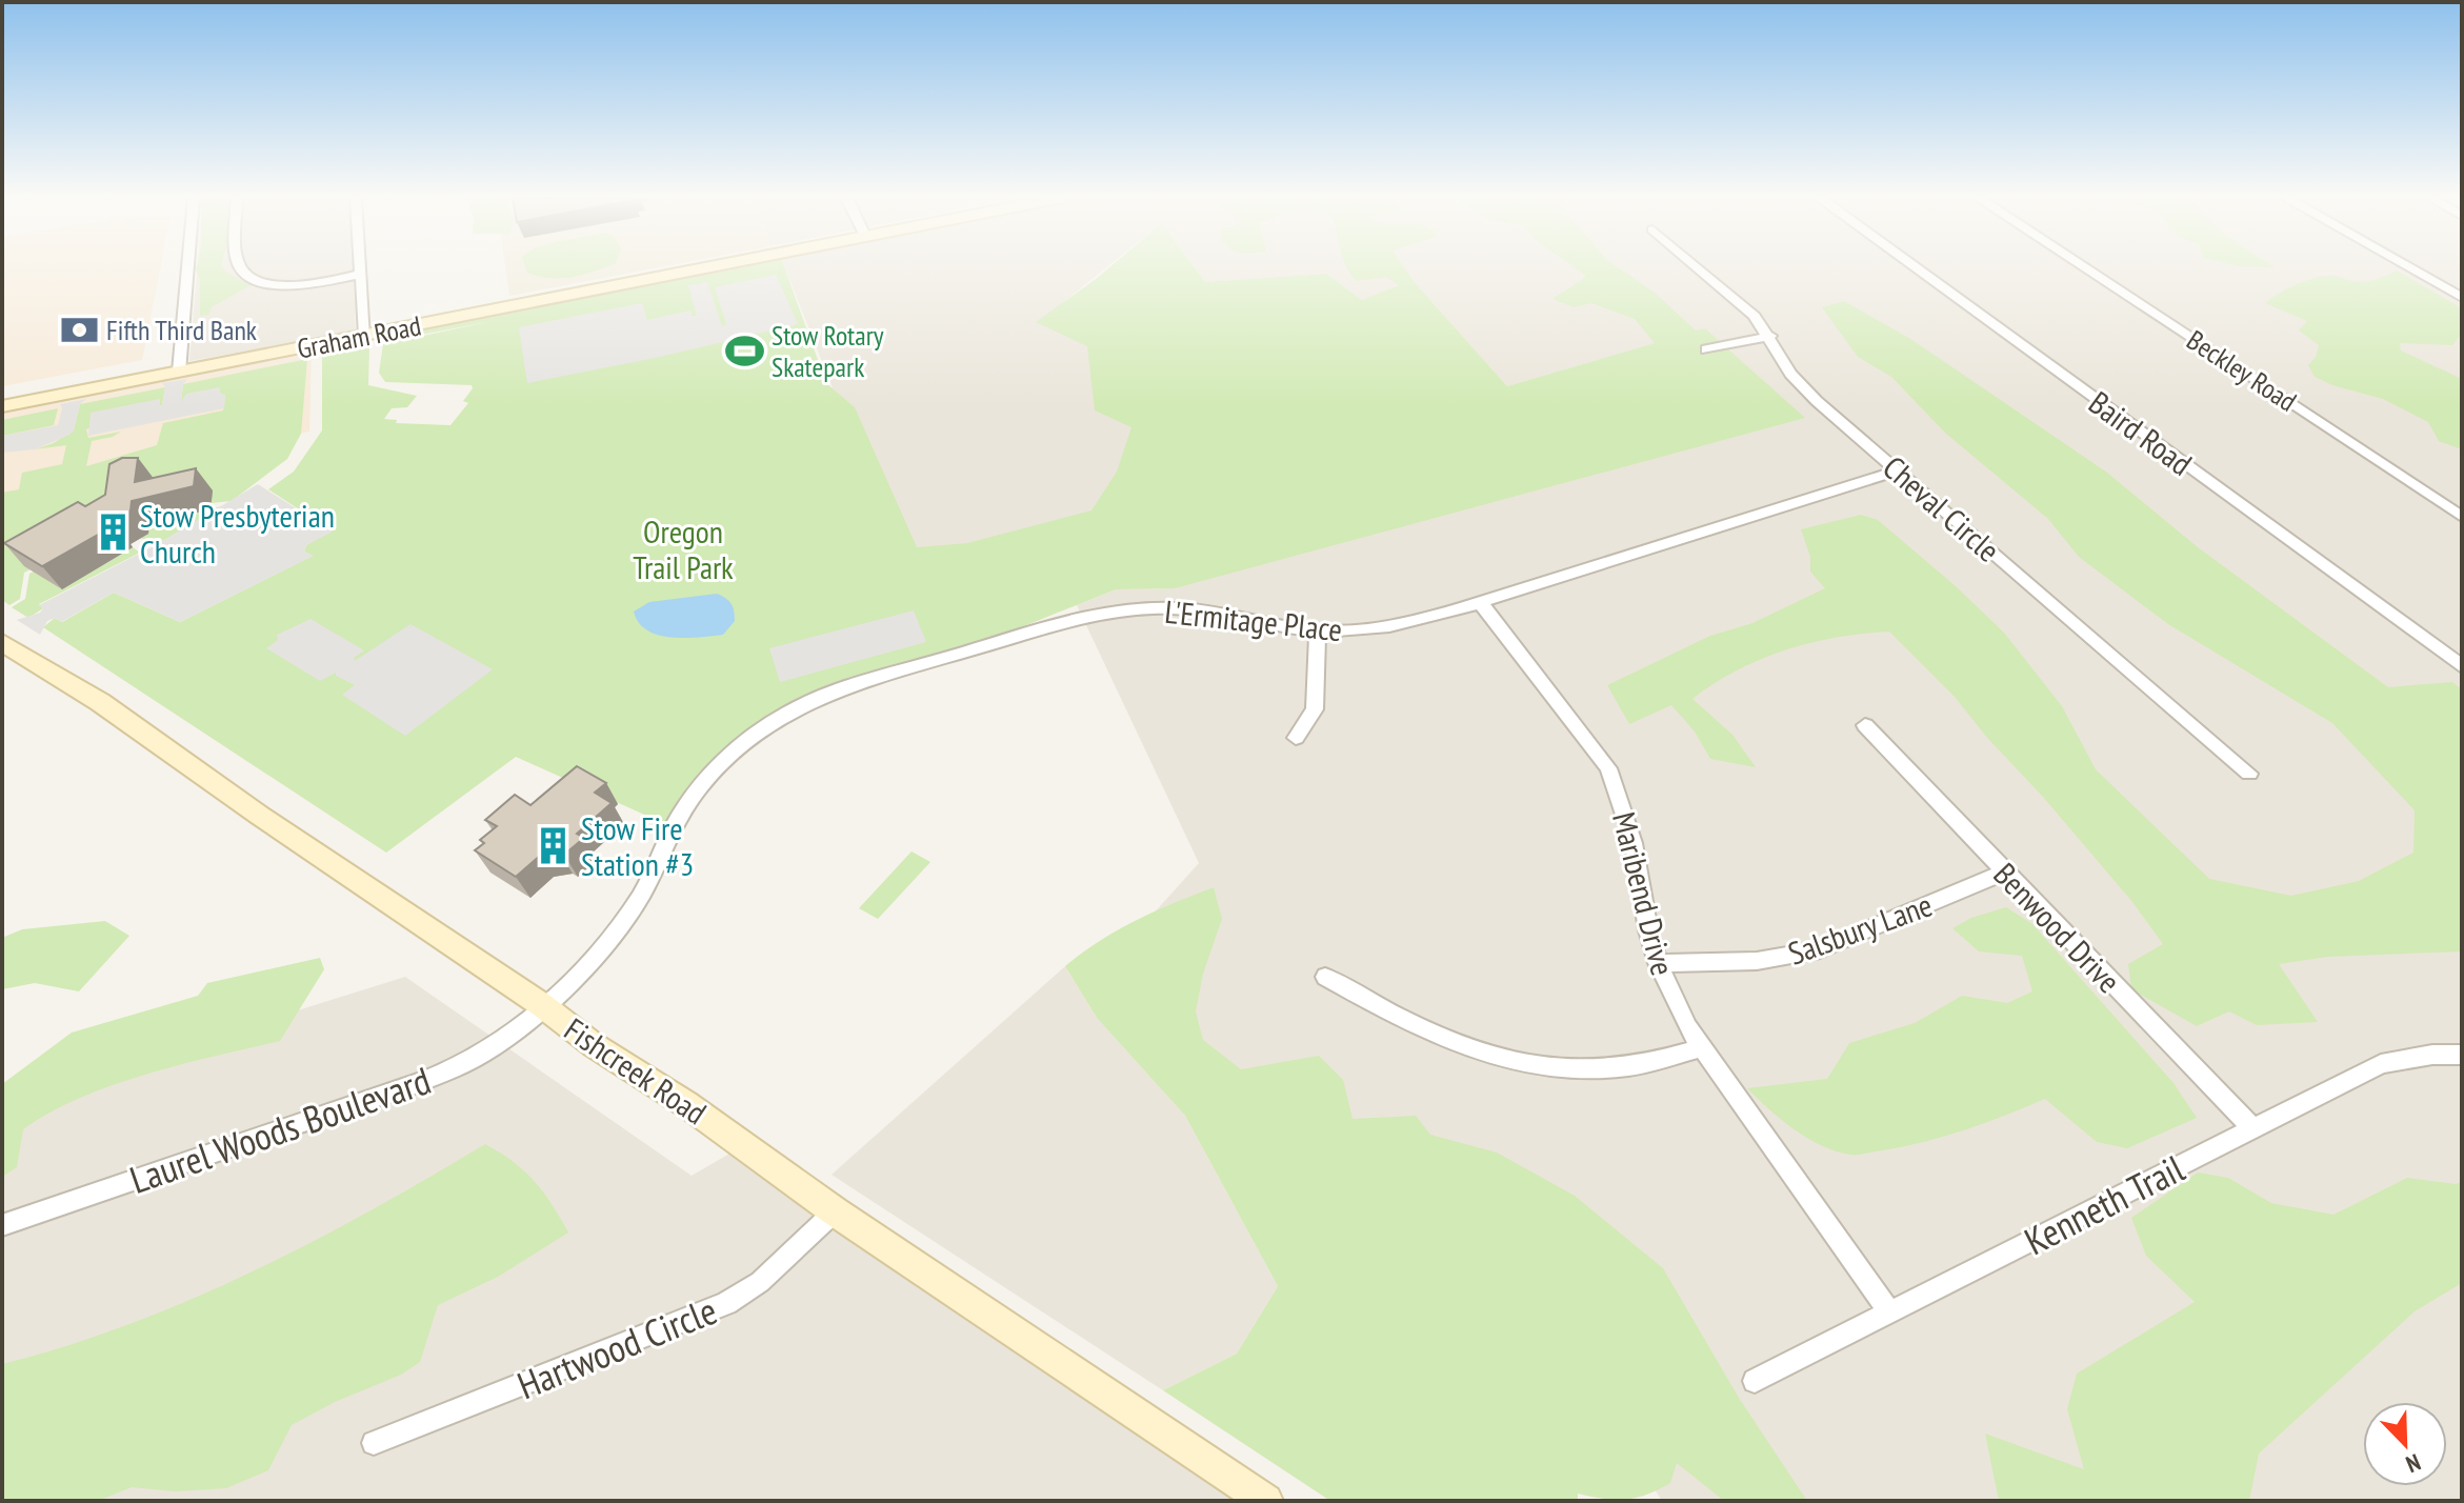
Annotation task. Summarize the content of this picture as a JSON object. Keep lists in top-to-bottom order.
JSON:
{
  "streets": {
    "main road": ["Graham Road", "Fishcreek Road"],
    "street": [
      "Beckley Road",
      "Baird Road",
      "Cheval Circle",
      "L'Ermitage Place",
      "Maribend Drive",
      "Benwood Drive",
      "Salsbury Lane",
      "Laurel Woods Boulevard",
      "Kenneth Trail",
      "Hartwood Circle"
    ]
  },
  "crossings": [
    ["Cheval Circle", "L'Ermitage Place"],
    ["L'Ermitage Place", "Maribend Drive"],
    ["L'Ermitage Place", "Fishcreek Road"],
    ["L'Ermitage Place", "Laurel Woods Boulevard"],
    ["Maribend Drive", "Salsbury Lane"],
    ["Maribend Drive", "Kenneth Trail"],
    ["Benwood Drive", "Salsbury Lane"],
    ["Benwood Drive", "Kenneth Trail"],
    ["Fishcreek Road", "Laurel Woods Boulevard"],
    ["Fishcreek Road", "Hartwood Circle"]
  ],
  "parks": ["Oregon Trail Park"],
  "places": {
    "bank": ["Fifth Third Bank"],
    "sports": ["Stow Rotary Skatepark"],
    "building": ["Stow Presbyterian Church", "Stow Fire Station #3"]
  },
  "north": "bottom right"
}
